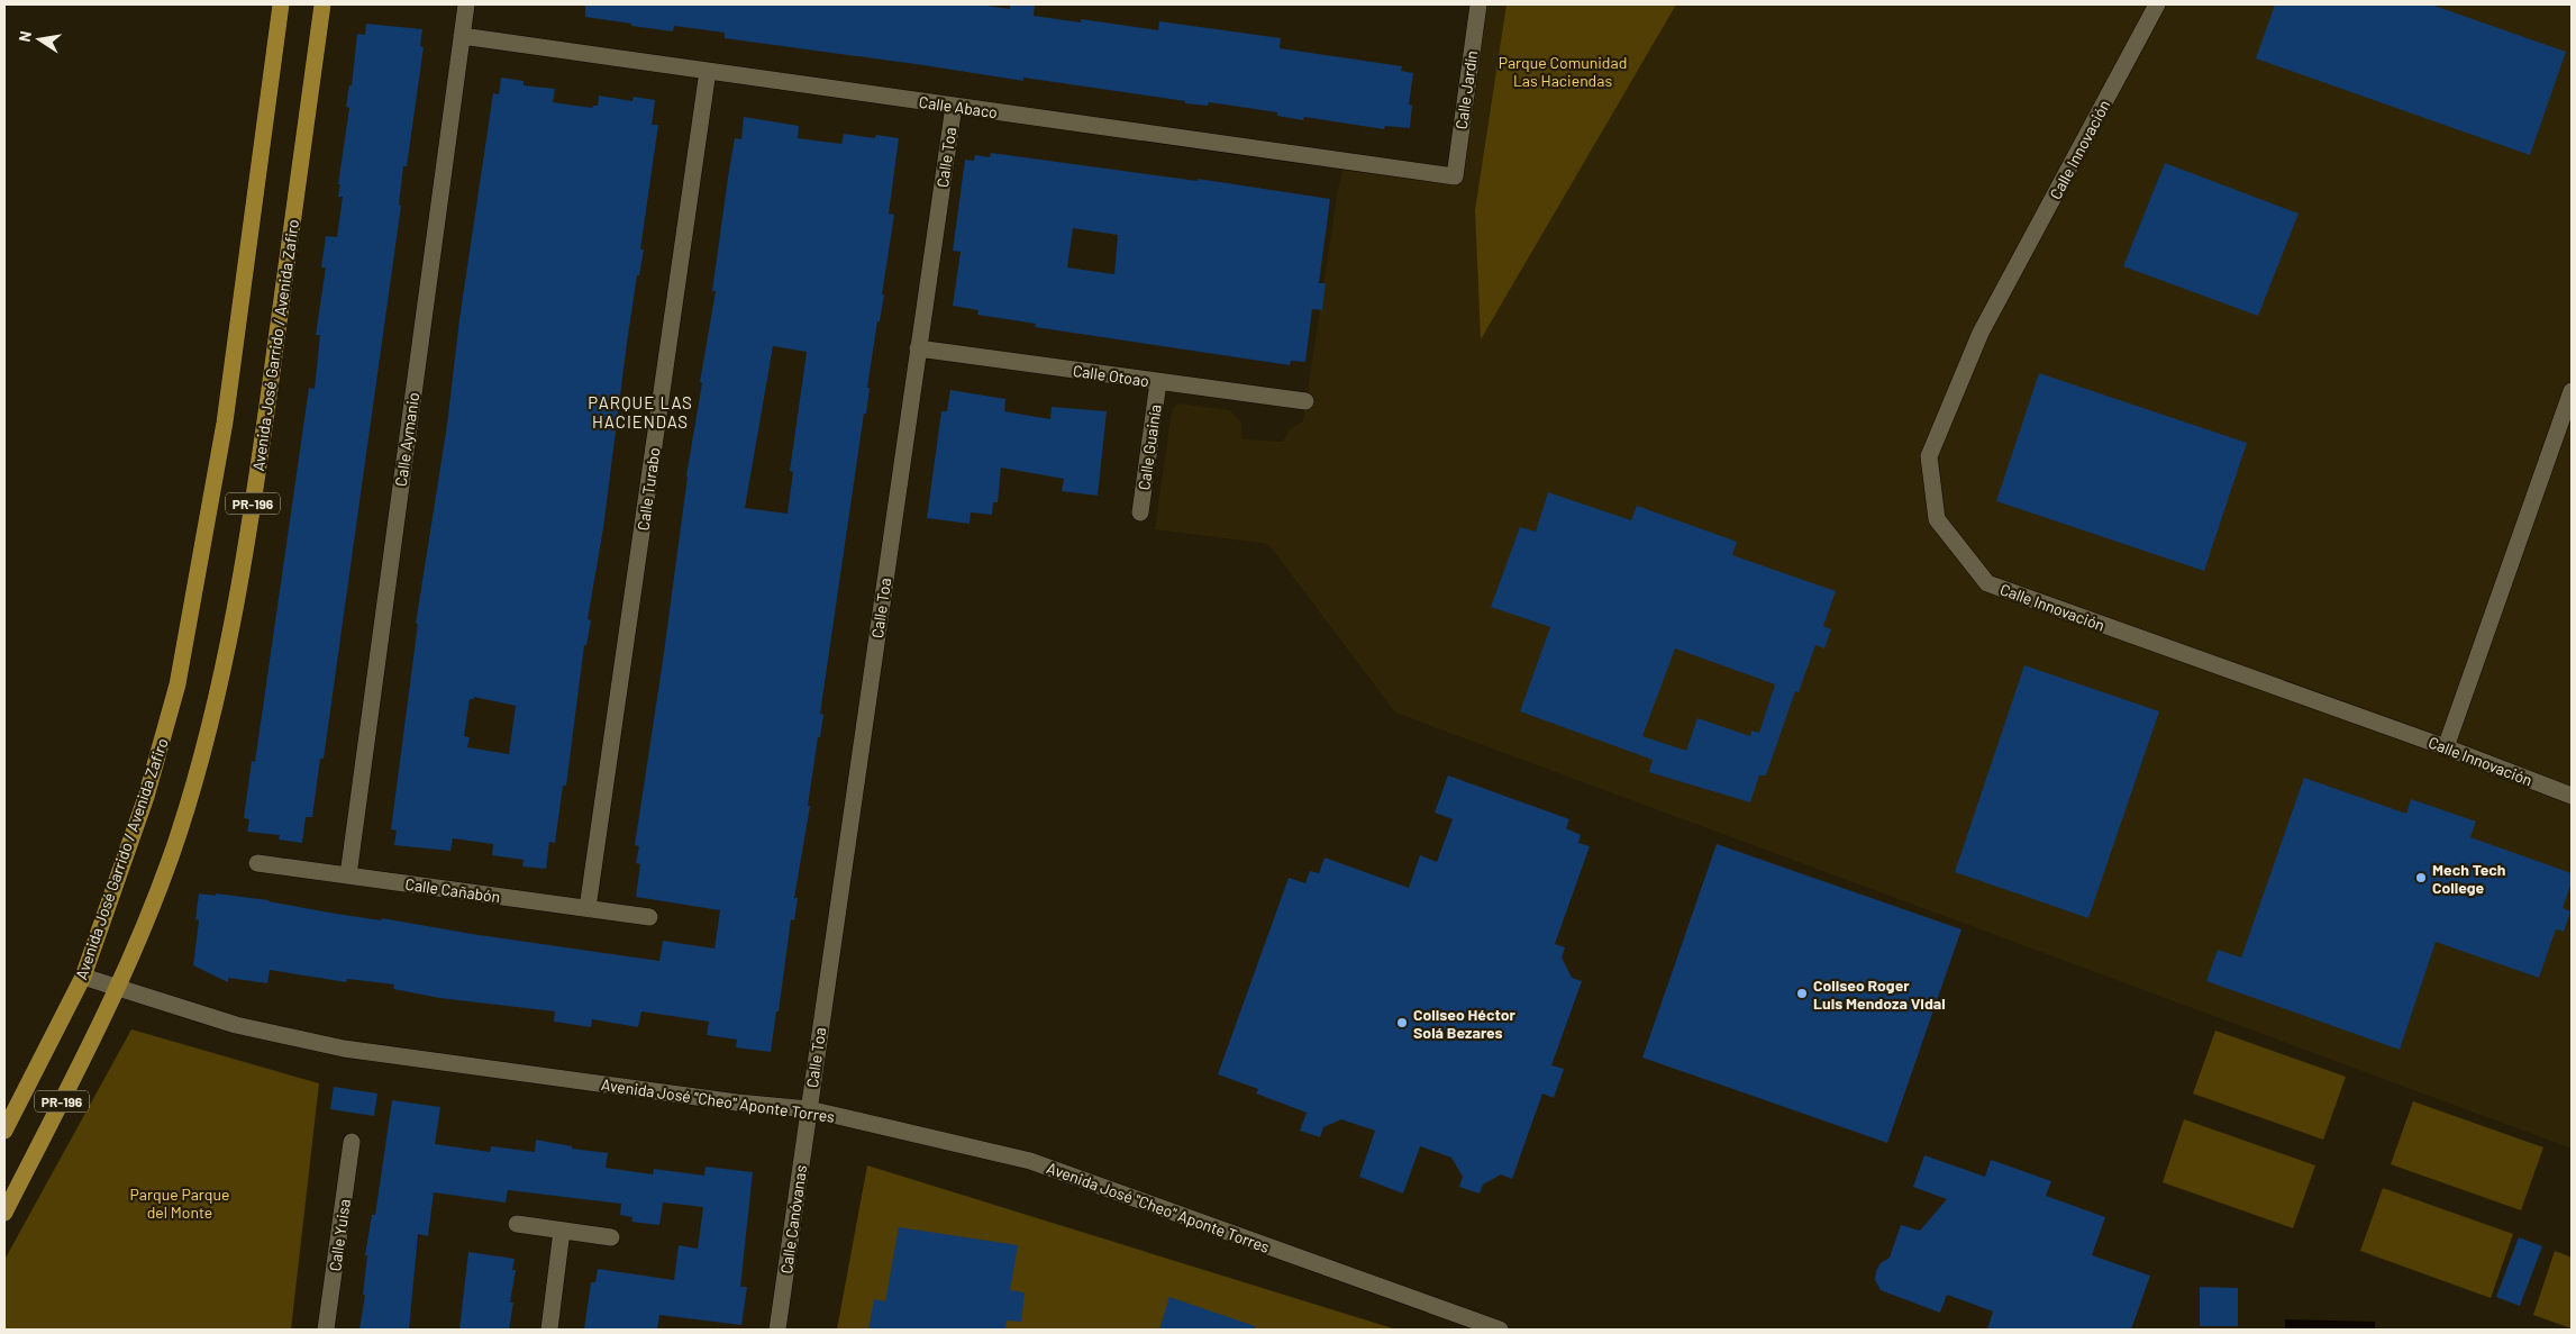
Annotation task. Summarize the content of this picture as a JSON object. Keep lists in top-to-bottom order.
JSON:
{
  "streets": {
    "main road": ["Avenida José Garrido / Avenida Zafiro", "PR-196"],
    "street": [
      "Calle Jardín",
      "Calle Abaco",
      "Calle Innovación",
      "Calle Toa",
      "Calle Otoao",
      "Calle Aymanio",
      "Calle Guainía",
      "Calle Turabo",
      "Calle Cañabón",
      "Avenida José \"Cheo\" Aponte Torres",
      "Calle Canóvanas",
      "Calle Yuisa"
    ]
  },
  "crossings": [
    ["Calle Jardín", "Calle Abaco"],
    ["Calle Abaco", "Calle Toa"],
    ["Calle Abaco", "Calle Aymanio"],
    ["Calle Abaco", "Calle Turabo"],
    ["Calle Toa", "Calle Otoao"],
    ["Calle Toa", "Avenida José \"Cheo\" Aponte Torres"],
    ["Calle Toa", "Calle Canóvanas"],
    ["Avenida José Garrido / Avenida Zafiro", "Avenida José \"Cheo\" Aponte Torres"],
    ["Calle Otoao", "Calle Guainía"],
    ["Calle Aymanio", "Calle Cañabón"],
    ["Calle Turabo", "Calle Cañabón"],
    ["Avenida José \"Cheo\" Aponte Torres", "Calle Canóvanas"]
  ],
  "districts": ["PARQUE LAS HACIENDAS"],
  "parks": ["Parque Comunidad Las Haciendas", "Parque Parque del Monte"],
  "places": ["Mech Tech College", "Coliseo Roger Luis Mendoza Vidal", "Coliseo Héctor Solá Bezares"],
  "north": "left"
}
